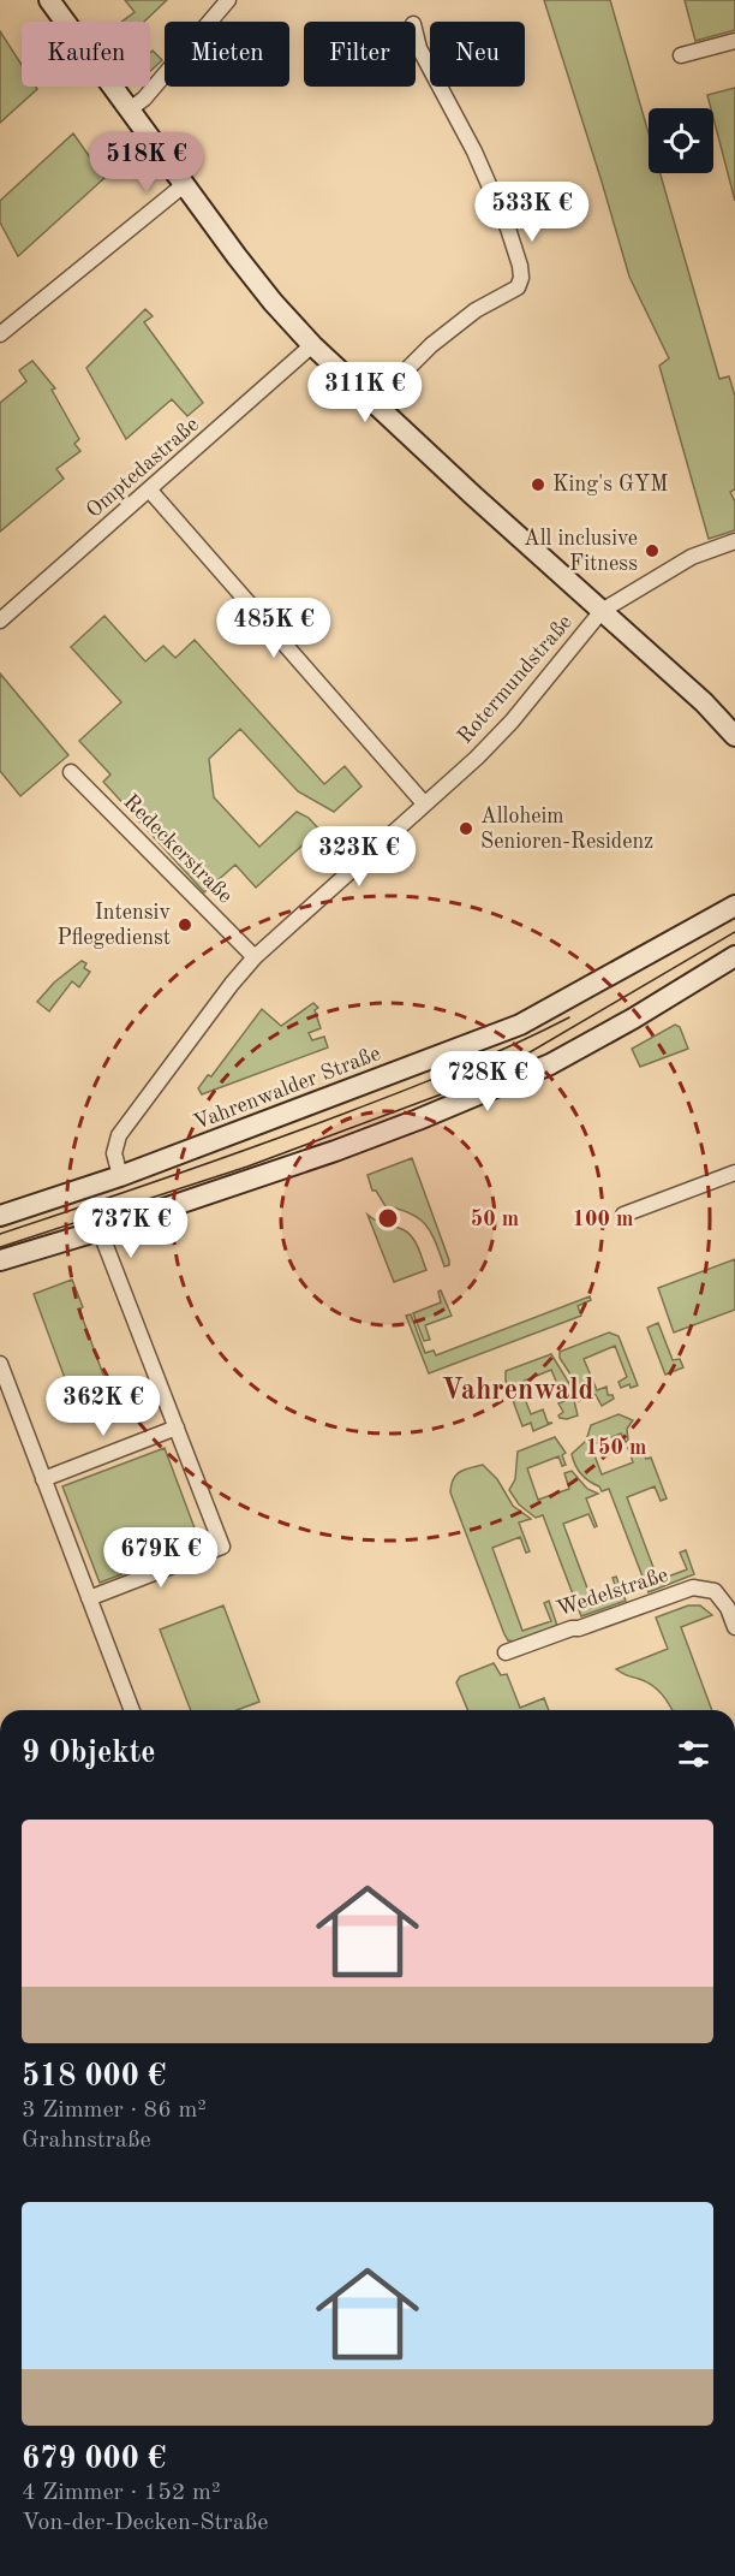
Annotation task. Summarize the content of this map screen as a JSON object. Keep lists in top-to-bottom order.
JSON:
{
  "streets": {
    "main road": ["Vahrenwalder Straße"],
    "street": [
      "Omptedastraße",
      "Rotermundstraße",
      "Redeckerstraße",
      "Wedelstraße"
    ]
  },
  "crossings": [
    ["Rotermundstraße", "Redeckerstraße"],
    ["Rotermundstraße", "Vahrenwalder Straße"]
  ],
  "districts": ["Vahrenwald"],
  "places": [
    "King's GYM",
    "All inclusive Fitness",
    "Alloheim Senioren-Residenz",
    "Intensiv Pflegedienst"
  ],
  "page": {
    "chip": [
      "Kaufen",
      "Mieten",
      "Filter",
      "Neu"
    ],
    "price": [
      "518K €",
      "533K €",
      "311K €",
      "485K €",
      "323K €",
      "728K €",
      "737K €",
      "362K €",
      "679K €"
    ],
    "heading": "9 Objekte",
    "list": [
      {
        "name": "518 000 €",
        "note": "3 Zimmer · 86 m² · Grahnstraße"
      },
      {
        "name": "679 000 €",
        "note": "4 Zimmer · 152 m² · Von-der-Decken-Straße"
      }
    ]
  },
  "rings": ["50 m", "100 m", "150 m"]
}
